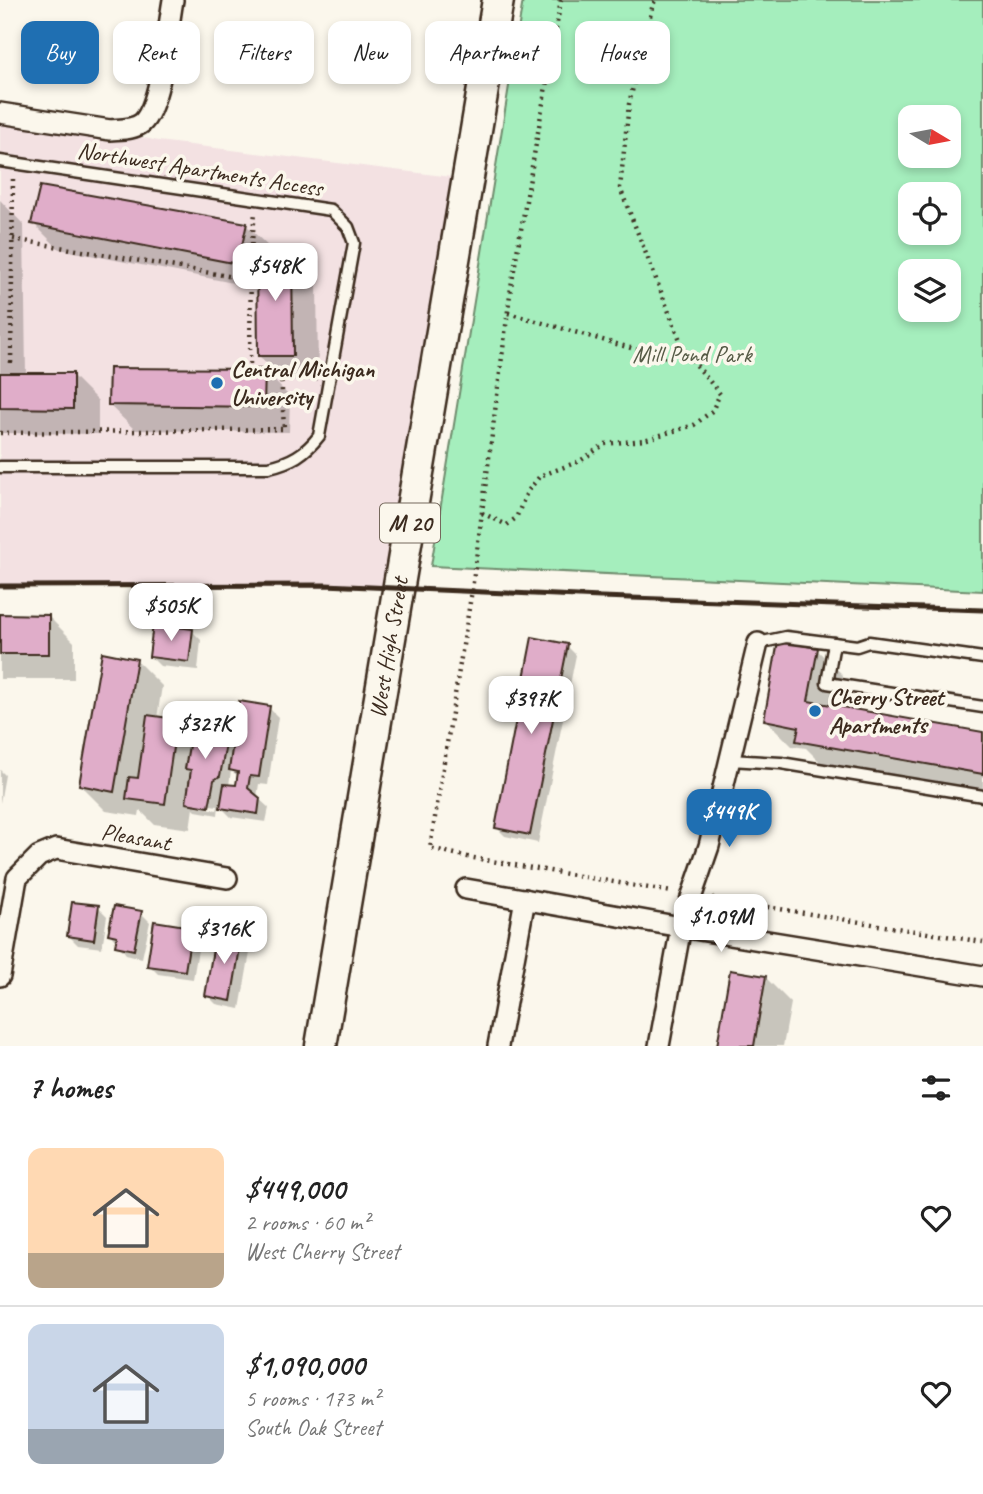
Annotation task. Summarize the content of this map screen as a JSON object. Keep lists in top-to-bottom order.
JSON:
{
  "streets": {
    "main road": ["M 20", "West High Street"],
    "street": ["Pleasant"],
    "lane": ["Northwest Apartments Access"]
  },
  "parks": ["Mill Pond Park"],
  "places": ["Central Michigan University", "Cherry Street Apartments"],
  "north": "right",
  "page": {
    "chip": [
      "Buy",
      "Rent",
      "Filters",
      "New",
      "Apartment",
      "House"
    ],
    "price": [
      "$548K",
      "$505K",
      "$397K",
      "$327K",
      "$449K",
      "$1.09M",
      "$316K"
    ],
    "heading": "7 homes",
    "list": [
      {
        "name": "$449,000",
        "note": "2 rooms · 60 m² · West Cherry Street"
      },
      {
        "name": "$1,090,000",
        "note": "5 rooms · 173 m² · South Oak Street"
      }
    ]
  }
}
